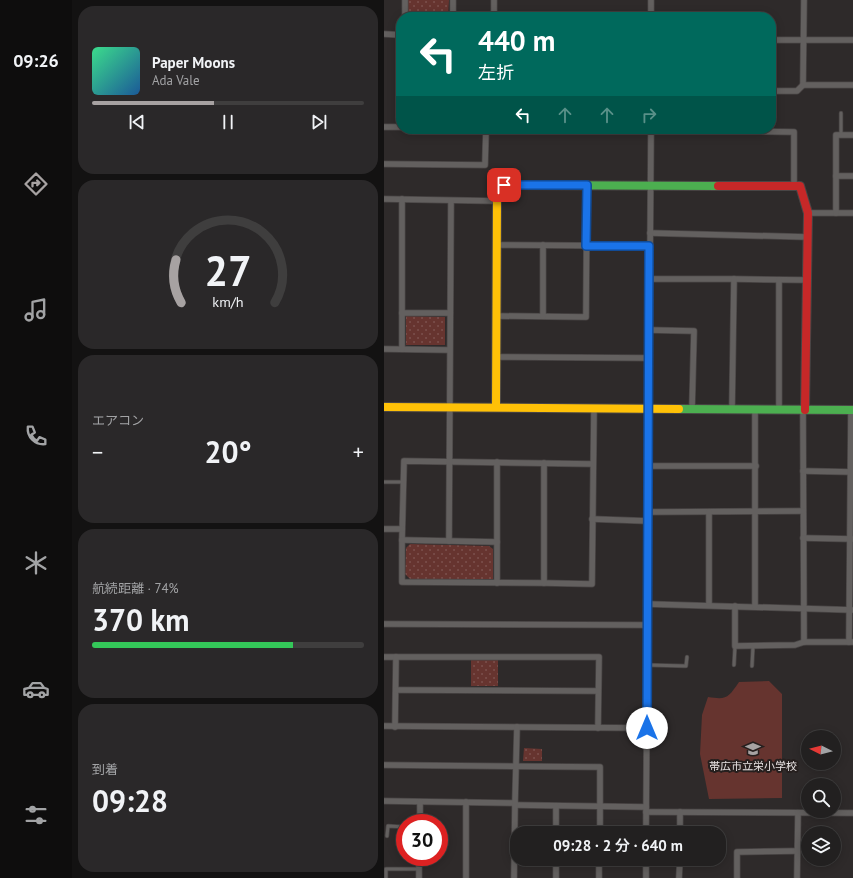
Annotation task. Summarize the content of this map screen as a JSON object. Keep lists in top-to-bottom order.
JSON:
{
  "places": {
    "school or university": ["帯広市立栄小学校"]
  },
  "north": "left",
  "page": {
    "tabs": "09:26",
    "turn": ["440 m", "左折"],
    "song": ["Paper Moons", "Ada Vale"],
    "tile": [
      "エアコン",
      ["航続距離 · 74%", "370 km"],
      ["到着", "09:28"]
    ],
    "heat": ["−", "20°", "+"],
    "limit": "30",
    "trip": "09:28 · 2 分 · 640 m",
    "gauge": ["27", "km/h"]
  }
}
